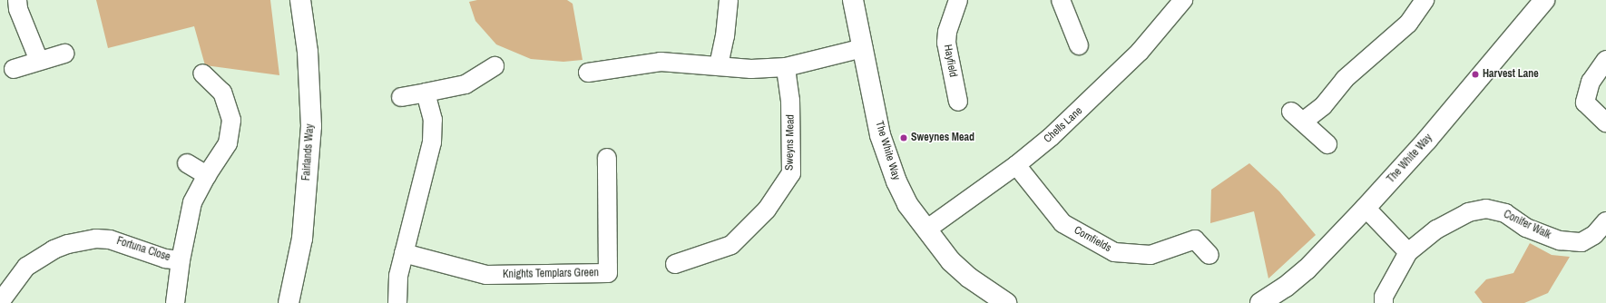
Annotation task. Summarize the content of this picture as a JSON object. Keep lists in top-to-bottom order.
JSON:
{
  "streets": {
    "street": [
      "Hayfield",
      "Chells Lane",
      "Sweyns Mead",
      "The White Way",
      "Fairlands Way",
      "Conifer Walk",
      "Cornfields",
      "Fortuna Close",
      "Knights Templars Green"
    ]
  },
  "crossings": [
    ["Chells Lane", "The White Way"],
    ["Chells Lane", "Cornfields"]
  ],
  "places": ["Harvest Lane", "Sweynes Mead"]
}
